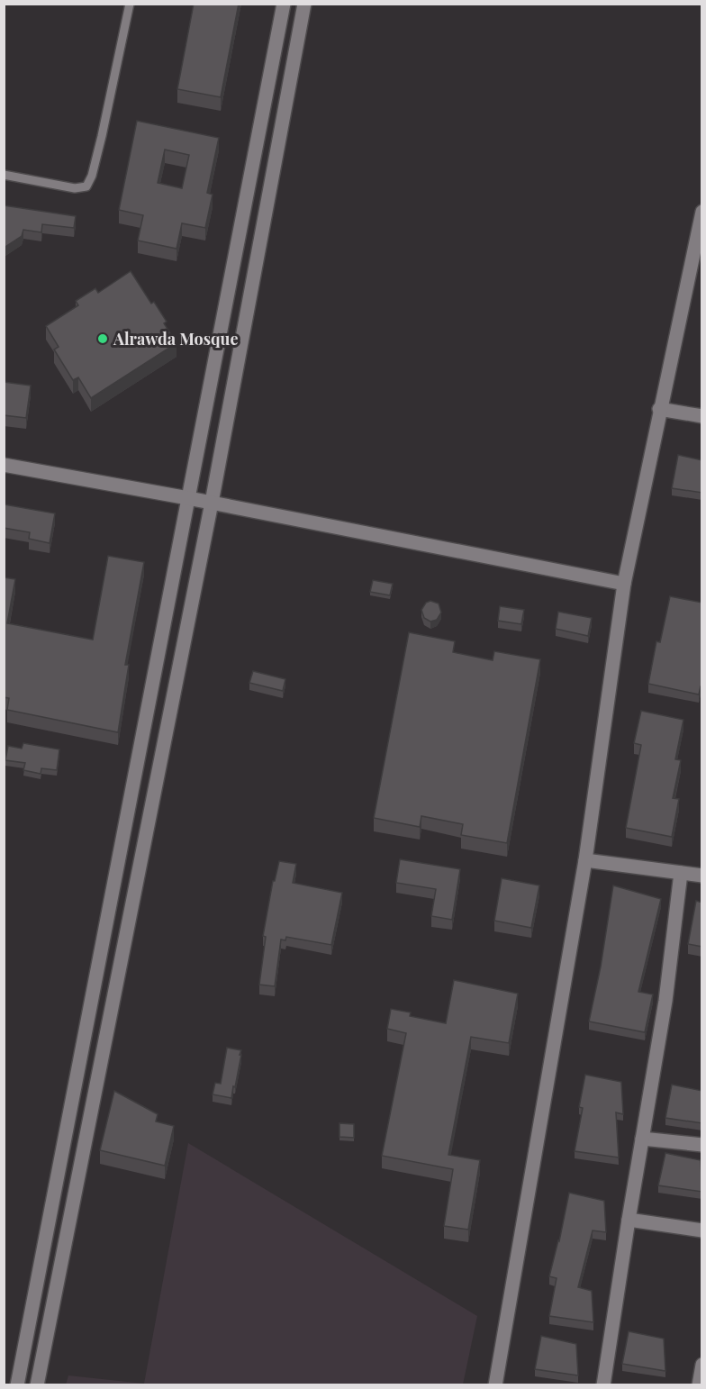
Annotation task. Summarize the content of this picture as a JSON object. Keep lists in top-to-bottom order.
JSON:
{
  "places": ["Alrawda Mosque"]
}
